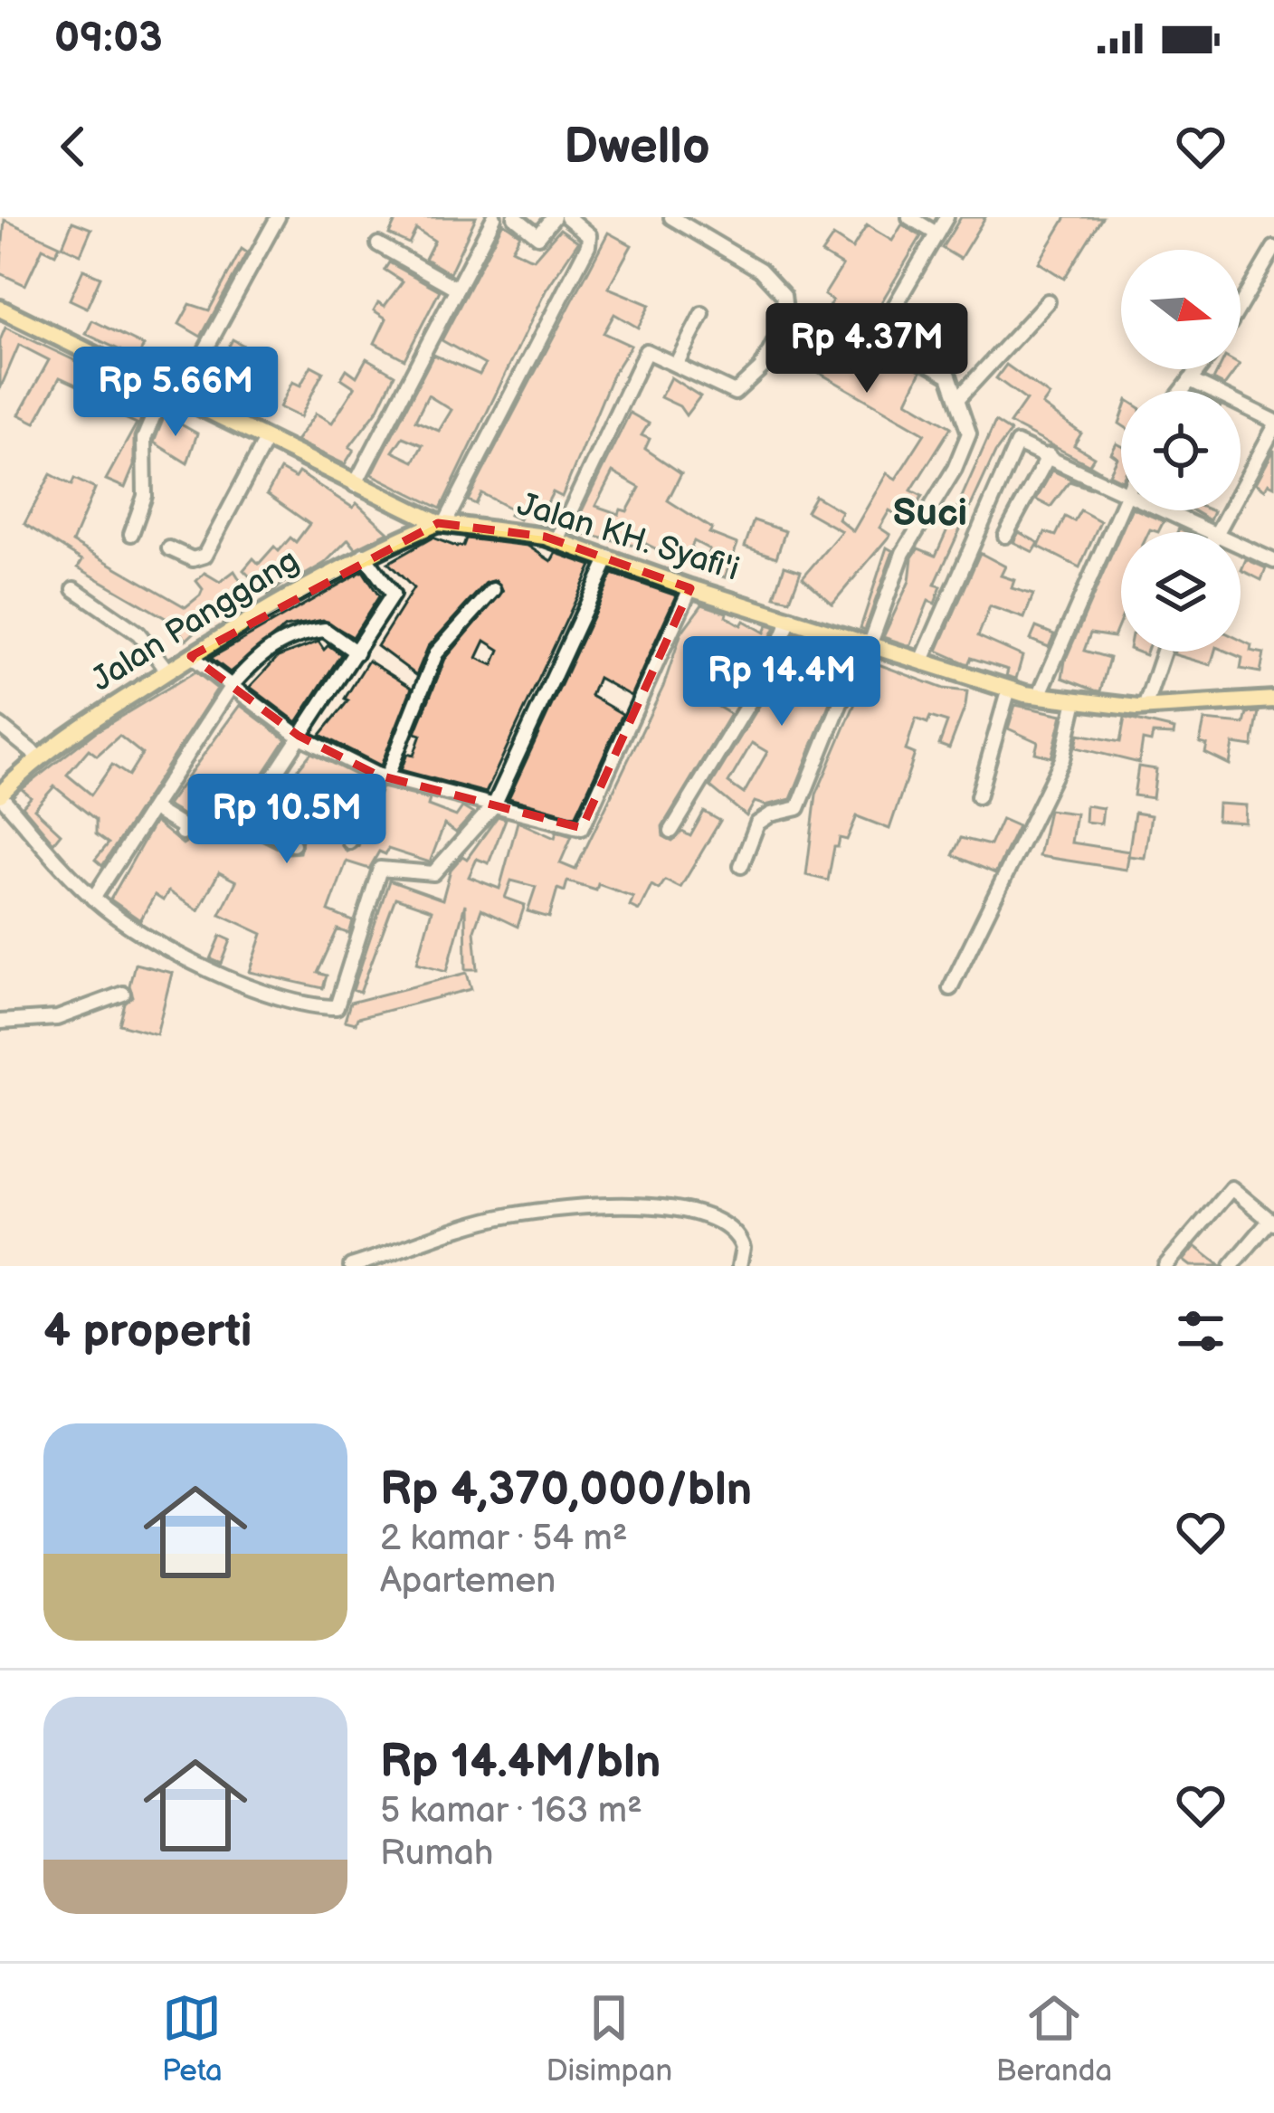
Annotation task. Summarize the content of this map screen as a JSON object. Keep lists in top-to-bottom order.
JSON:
{
  "streets": {
    "main road": ["Jalan KH. Syafi'i", "Jalan Panggang"]
  },
  "crossings": [
    ["Jalan KH. Syafi'i", "Jalan Panggang"]
  ],
  "districts": ["Suci"],
  "north": "right",
  "page": {
    "status": "09:03",
    "header": "Dwello",
    "price": [
      "Rp 4.37M",
      "Rp 5.66M",
      "Rp 14.4M",
      "Rp 10.5M"
    ],
    "heading": "4 properti",
    "list": [
      {
        "name": "Rp 4,370,000/bln",
        "note": "2 kamar · 54 m² · Apartemen"
      },
      {
        "name": "Rp 14.4M/bln",
        "note": "5 kamar · 163 m² · Rumah"
      }
    ],
    "tabs": ["Peta", "Disimpan", "Beranda"]
  }
}
